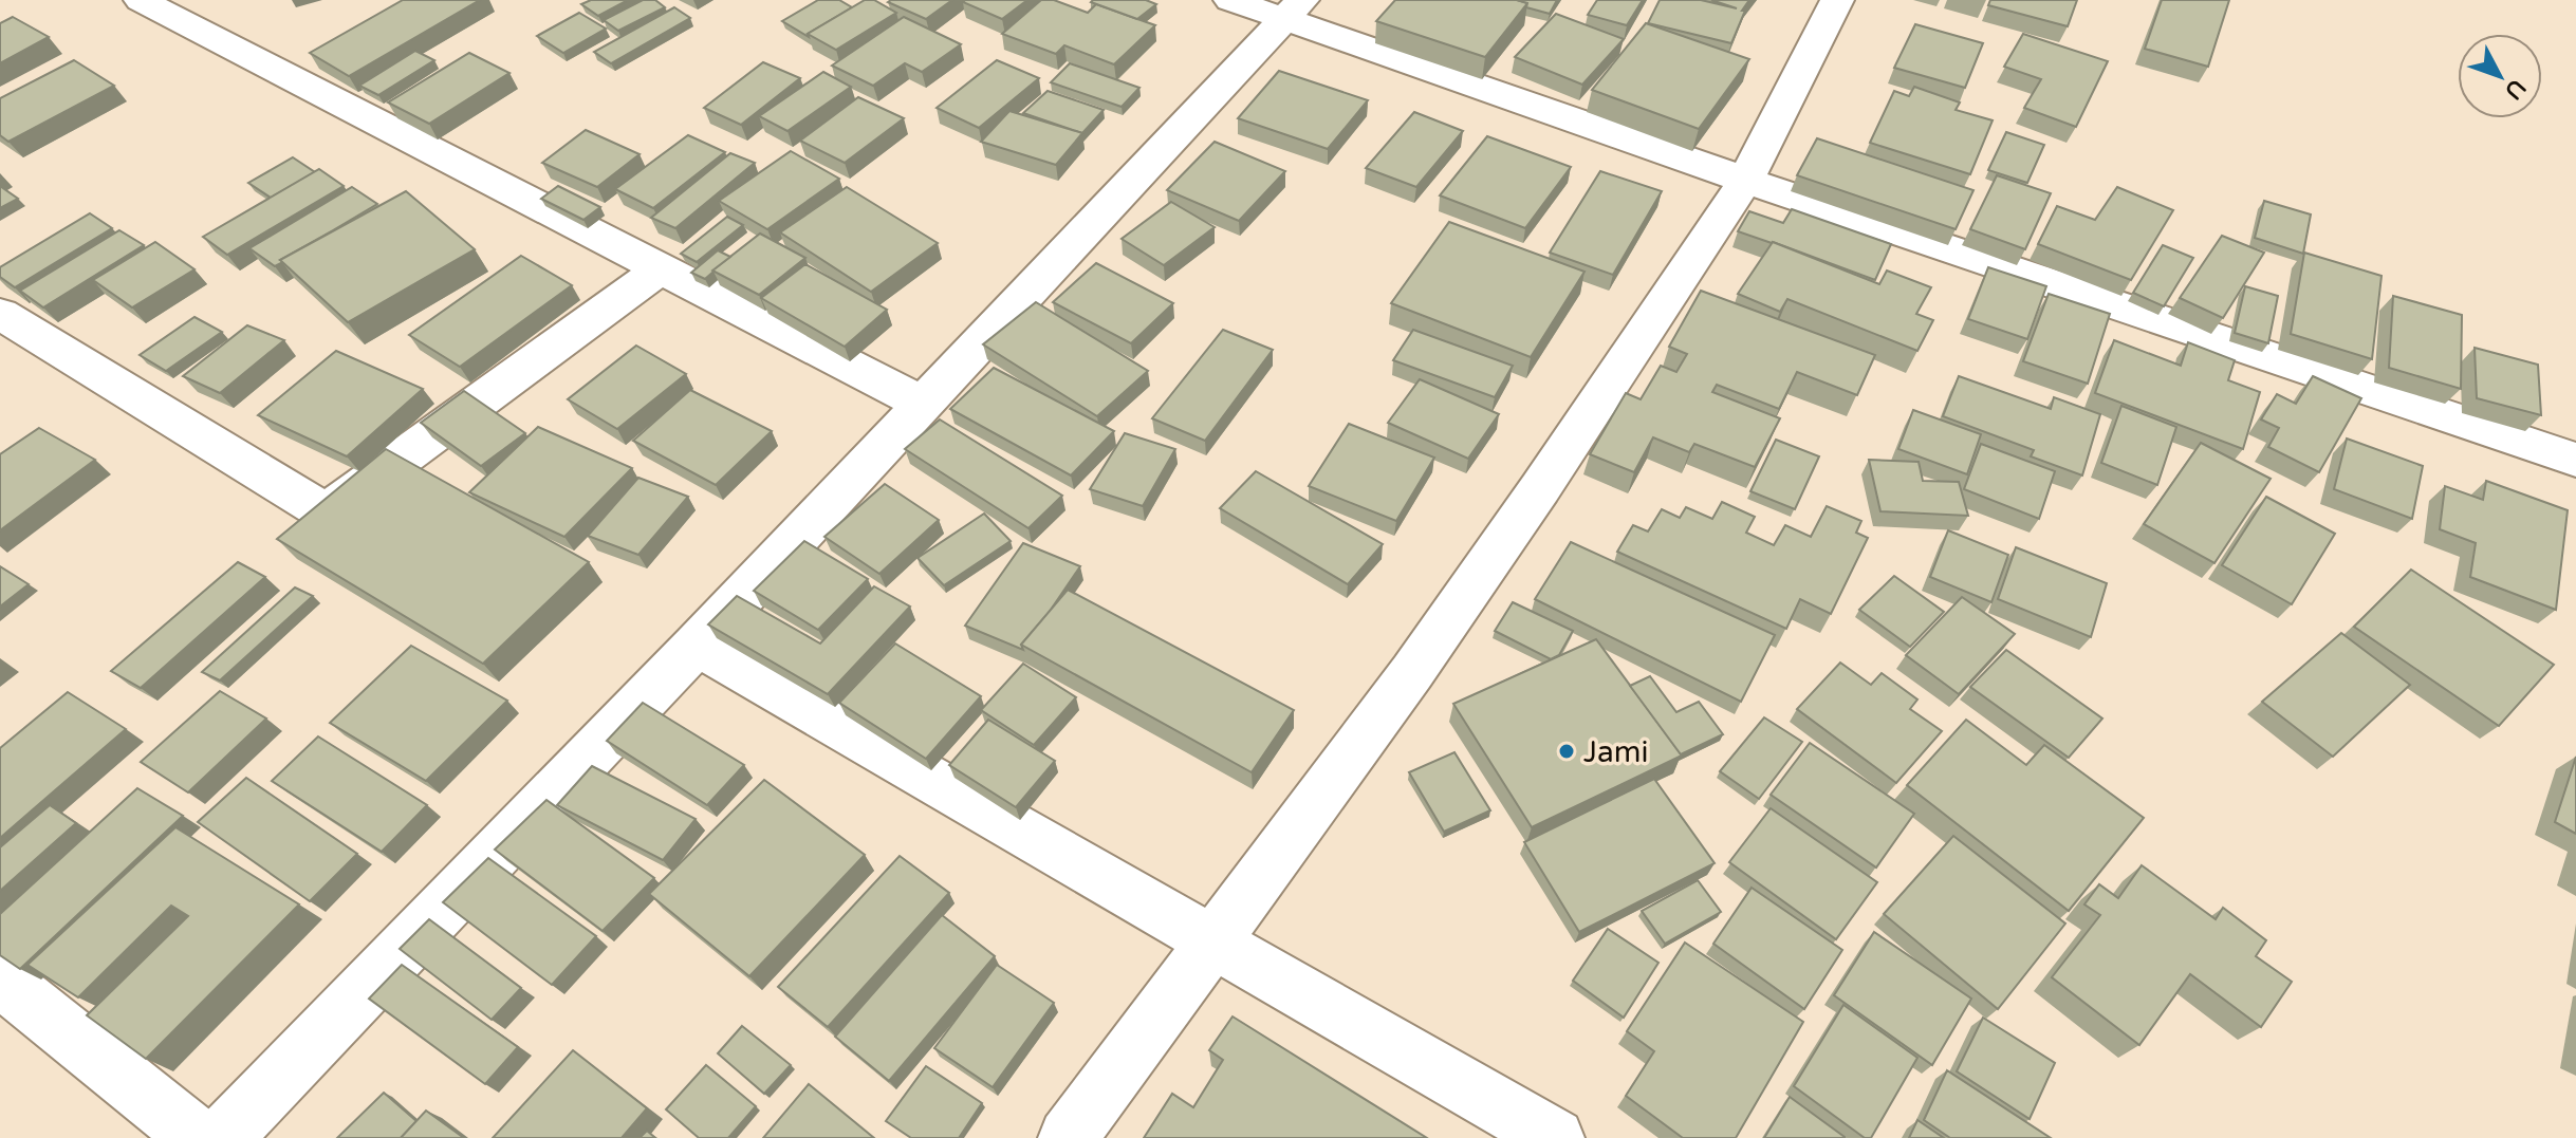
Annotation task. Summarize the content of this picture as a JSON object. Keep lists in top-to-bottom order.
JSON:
{
  "places": ["Jami"],
  "north": "bottom right"
}
